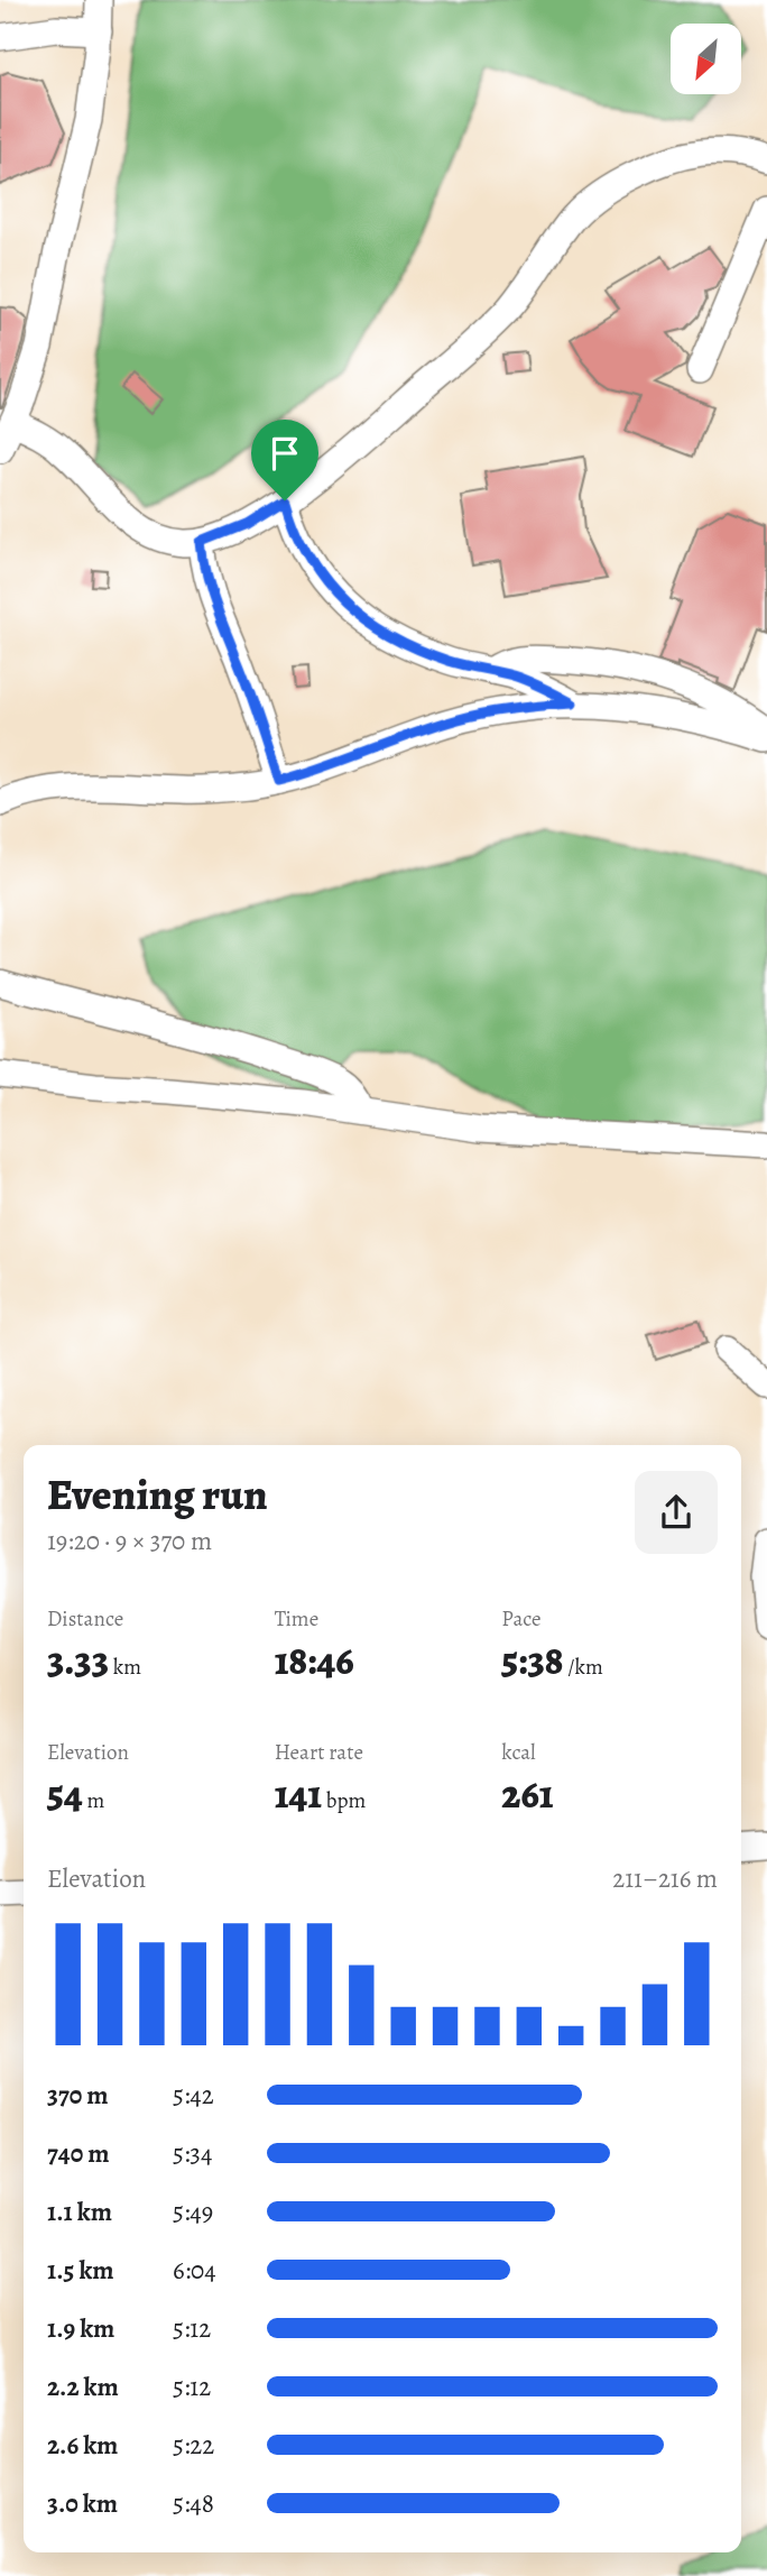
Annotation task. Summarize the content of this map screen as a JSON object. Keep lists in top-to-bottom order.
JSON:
{
  "north": "bottom left",
  "page": {
    "heading": ["Evening run", "19:20 · 9 × 370 m"],
    "stats": [
      ["Distance", "3.33 km"],
      ["Time", "18:46"],
      ["Pace", "5:38 /km"],
      ["Elevation", "54 m"],
      ["Heart rate", "141 bpm"],
      ["kcal", "261"]
    ],
    "chart": ["Elevation", "211–216 m"],
    "list": [
      {
        "name": "370 m",
        "note": "5:42"
      },
      {
        "name": "740 m",
        "note": "5:34"
      },
      {
        "name": "1.1 km",
        "note": "5:49"
      },
      {
        "name": "1.5 km",
        "note": "6:04"
      },
      {
        "name": "1.9 km",
        "note": "5:12"
      },
      {
        "name": "2.2 km",
        "note": "5:12"
      },
      {
        "name": "2.6 km",
        "note": "5:22"
      },
      {
        "name": "3.0 km",
        "note": "5:48"
      }
    ]
  }
}
